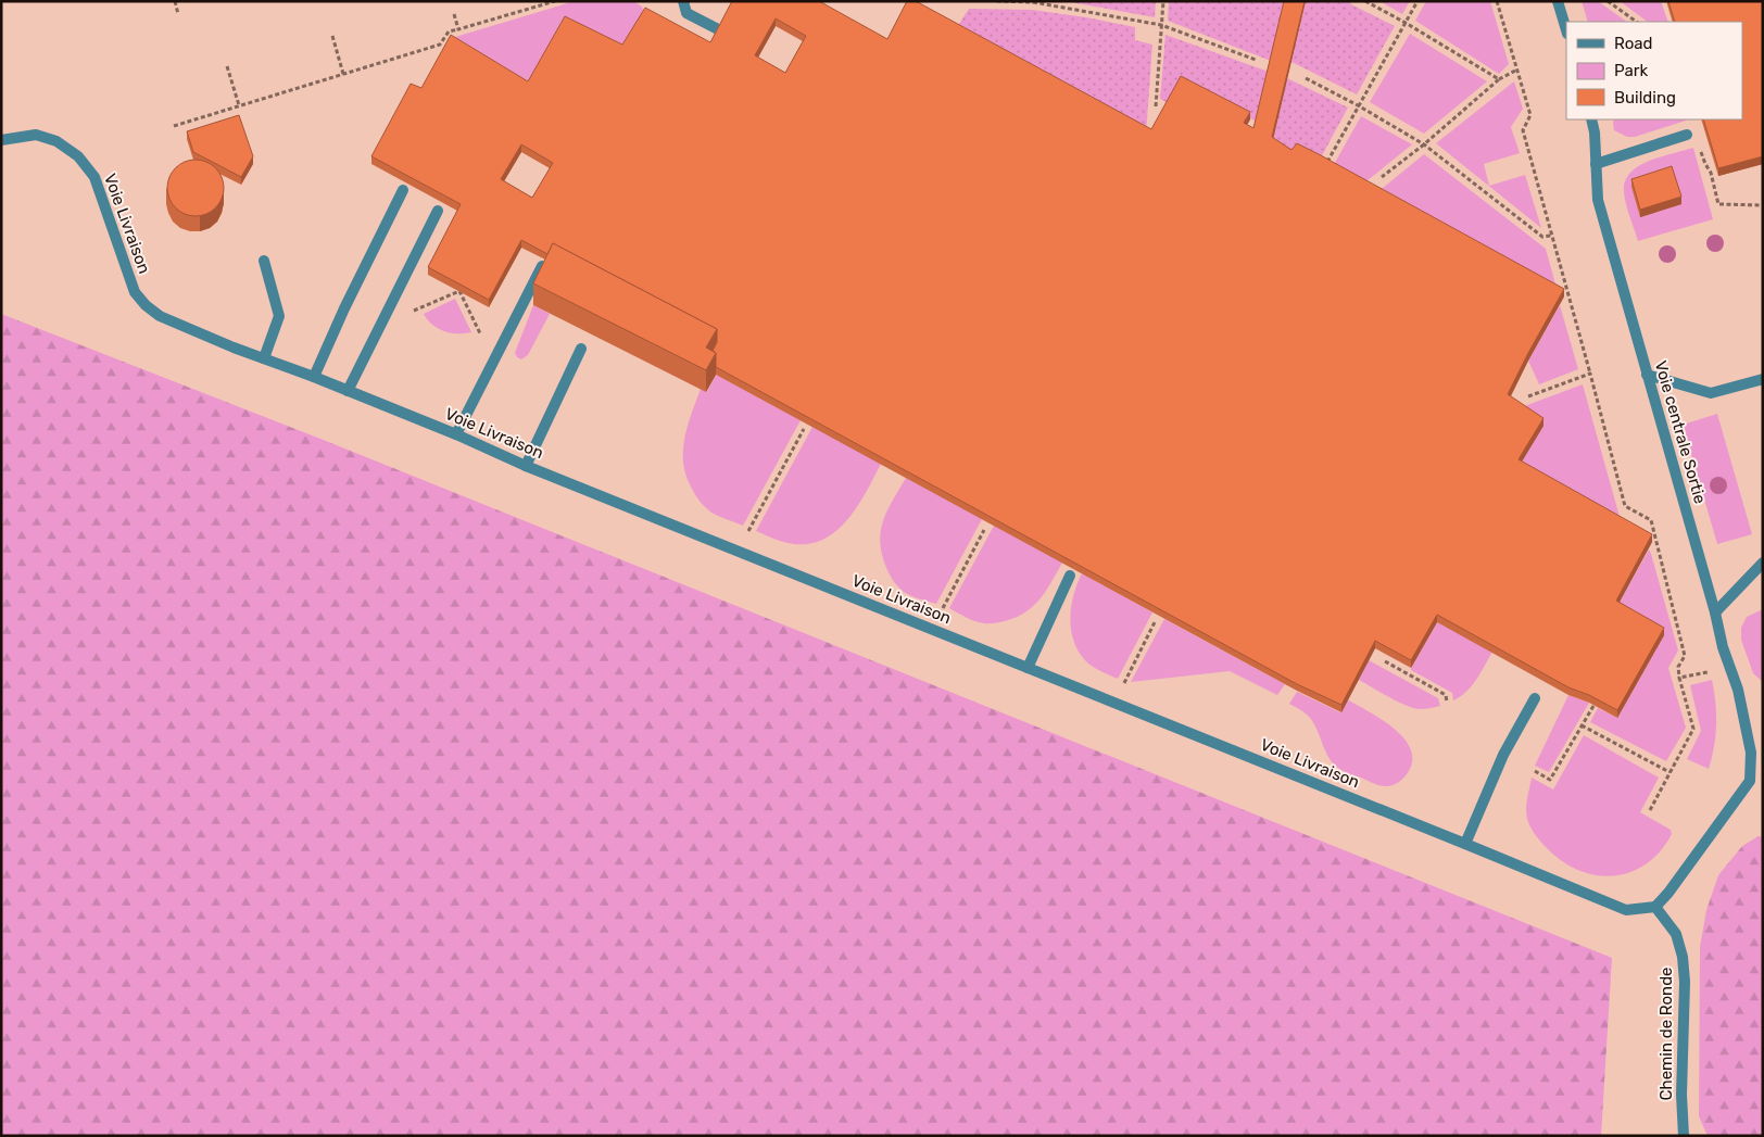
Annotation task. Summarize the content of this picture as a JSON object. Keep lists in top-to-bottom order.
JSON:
{
  "streets": {
    "street": ["Voie Livraison", "Voie centrale Sortie", "Chemin de Ronde"]
  },
  "crossings": [
    ["Voie Livraison", "Chemin de Ronde"]
  ],
  "legend": ["Road", "Park", "Building"]
}
